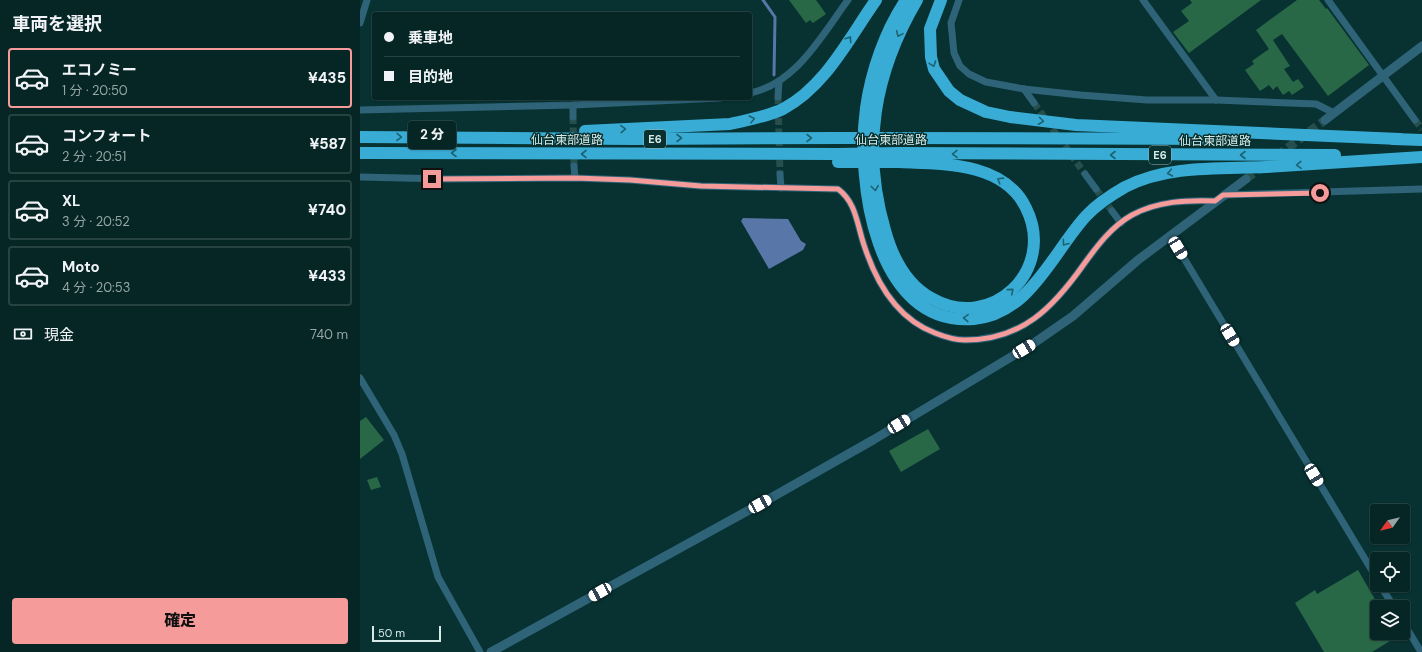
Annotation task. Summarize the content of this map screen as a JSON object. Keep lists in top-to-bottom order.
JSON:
{
  "streets": {
    "highway": ["E6", "仙台東部道路"]
  },
  "scale_bar": "50 m",
  "north": "bottom left",
  "page": {
    "heading": "車両を選択",
    "banner": ["乗車地", "目的地"],
    "list": [
      {
        "name": "エコノミー",
        "note": "1 分 · 20:50",
        "value": "¥435"
      },
      {
        "name": "コンフォート",
        "note": "2 分 · 20:51",
        "value": "¥587"
      },
      {
        "name": "XL",
        "note": "3 分 · 20:52",
        "value": "¥740"
      },
      {
        "name": "Moto",
        "note": "4 分 · 20:53",
        "value": "¥433"
      }
    ],
    "bubble": "2 分",
    "pay": ["現金", "740 m"],
    "buttons": "確定",
    "scale": "50 m"
  }
}
